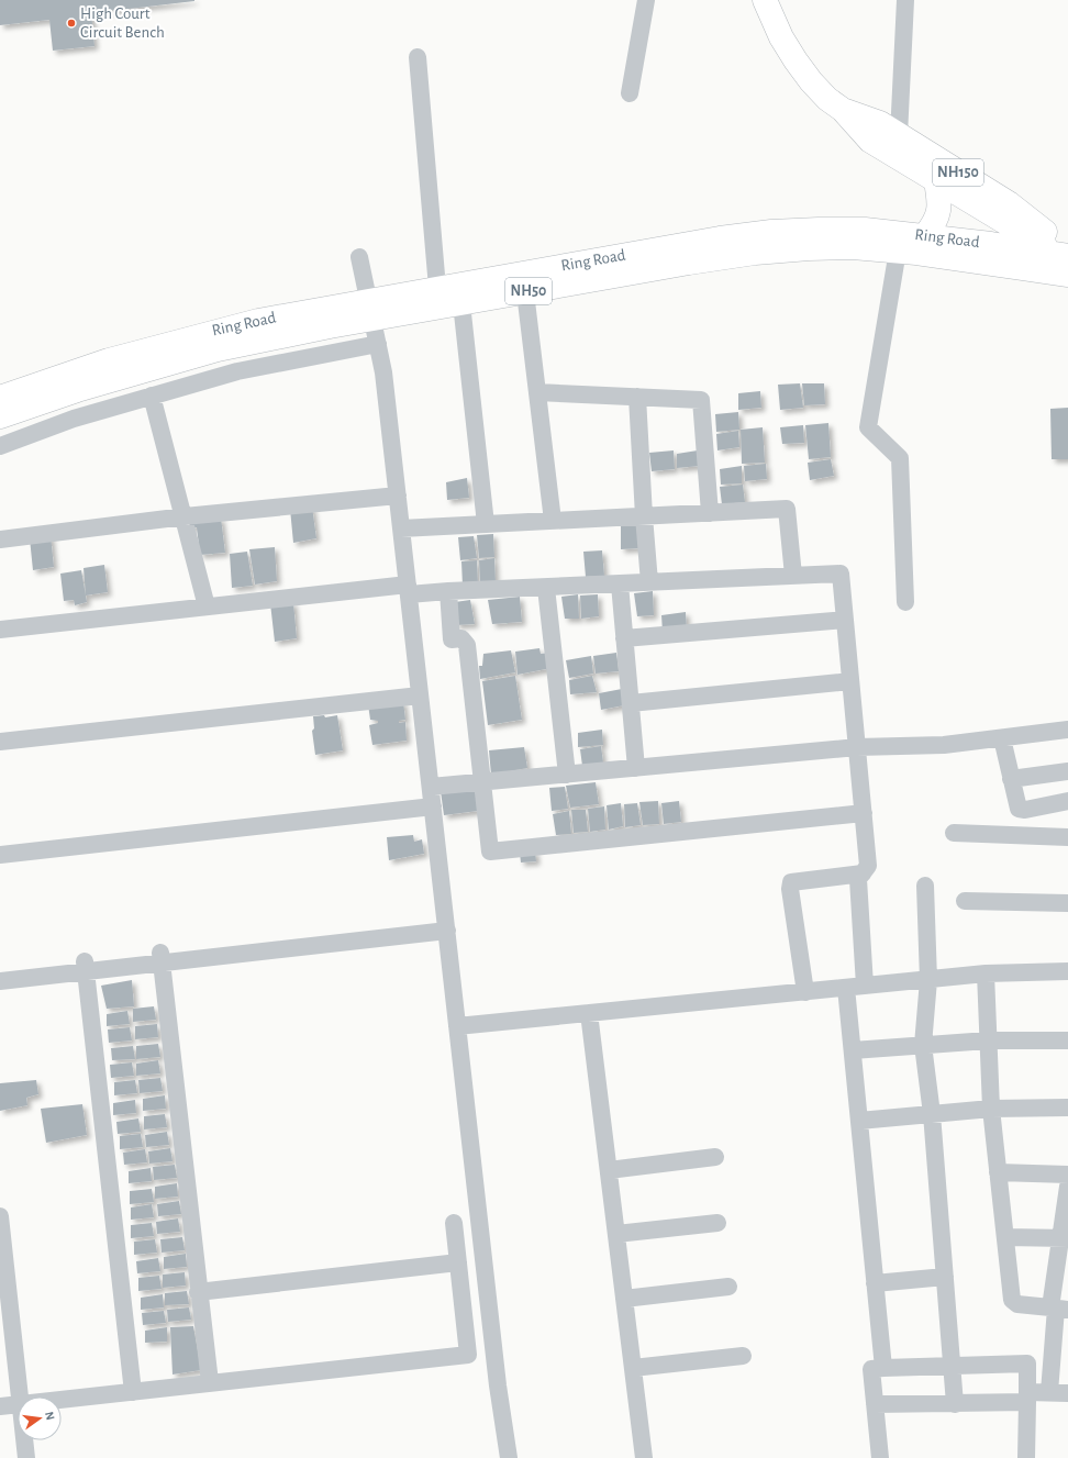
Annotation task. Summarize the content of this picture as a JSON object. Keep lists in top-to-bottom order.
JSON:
{
  "streets": {
    "highway": ["NH150", "Ring Road", "NH50"]
  },
  "crossings": [
    ["NH150", "Ring Road"]
  ],
  "places": ["High Court Circuit Bench"],
  "north": "right"
}
